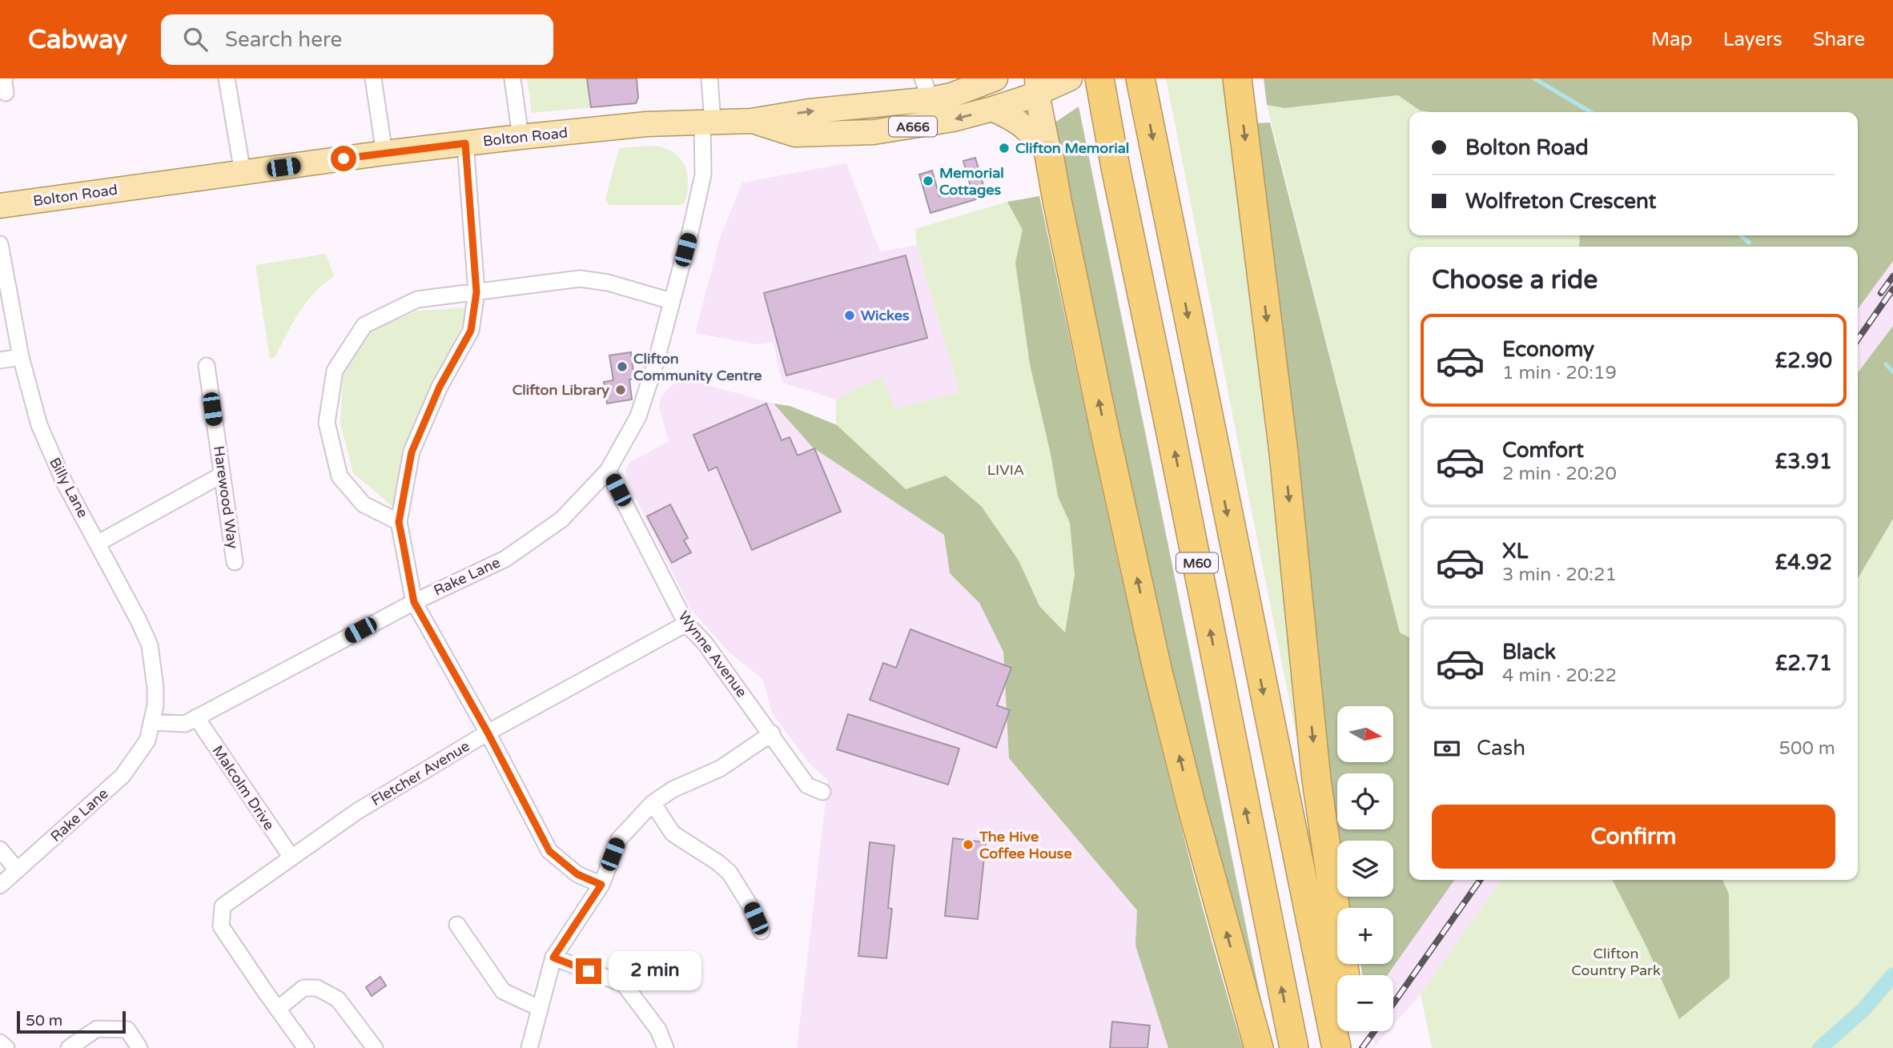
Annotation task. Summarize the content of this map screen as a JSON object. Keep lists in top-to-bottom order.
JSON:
{
  "streets": {
    "highway": ["M60"],
    "main road": ["A666", "Bolton Road"],
    "street": [
      "Billy Lane",
      "Harewood Way",
      "Rake Lane",
      "Wynne Avenue",
      "Fletcher Avenue",
      "Malcolm Drive"
    ]
  },
  "crossings": [
    ["Bolton Road", "Rake Lane"],
    ["Billy Lane", "Rake Lane"],
    ["Rake Lane", "Wynne Avenue"],
    ["Rake Lane", "Malcolm Drive"],
    ["Wynne Avenue", "Fletcher Avenue"],
    ["Fletcher Avenue", "Malcolm Drive"]
  ],
  "parks": ["LIVIA", "Clifton Country Park"],
  "places": [
    "Clifton Memorial",
    "Memorial Cottages",
    "Wickes",
    "Clifton Community Centre",
    "Clifton Library",
    "The Hive Coffee House"
  ],
  "scale_bar": "50 m",
  "north": "right",
  "page": {
    "header": "Cabway",
    "search": "Search here",
    "nav": ["Map", "Layers", "Share"],
    "banner": ["Bolton Road", "Wolfreton Crescent"],
    "heading": "Choose a ride",
    "list": [
      {
        "name": "Economy",
        "note": "1 min · 20:19",
        "value": "£2.90"
      },
      {
        "name": "Comfort",
        "note": "2 min · 20:20",
        "value": "£3.91"
      },
      {
        "name": "XL",
        "note": "3 min · 20:21",
        "value": "£4.92"
      },
      {
        "name": "Black",
        "note": "4 min · 20:22",
        "value": "£2.71"
      }
    ],
    "map_buttons": ["+", "−"],
    "pay": ["Cash", "500 m"],
    "buttons": "Confirm",
    "bubble": "2 min",
    "scale": "50 m"
  }
}
